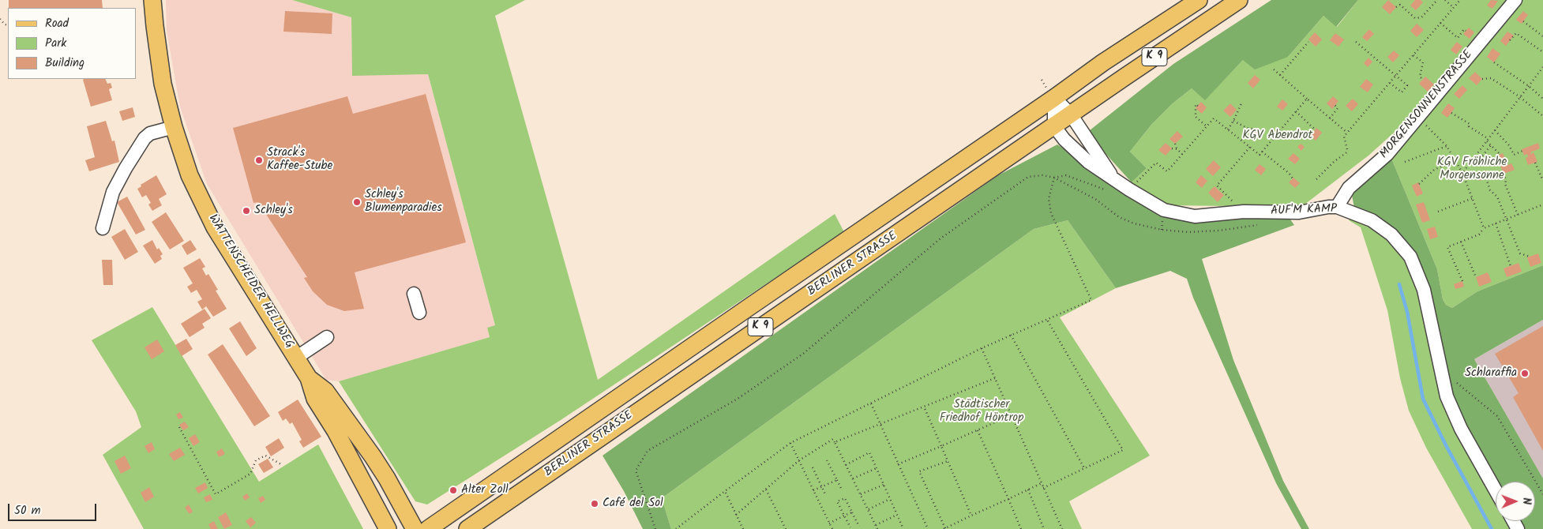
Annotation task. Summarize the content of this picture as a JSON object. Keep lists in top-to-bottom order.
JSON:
{
  "streets": {
    "main road": ["K 9", "BERLINER STRASSE", "WATTENSCHEIDER HELLWEG"],
    "street": ["MORGENSONNENSTRASSE", "AUF'M KAMP"]
  },
  "crossings": [
    ["MORGENSONNENSTRASSE", "AUF'M KAMP"],
    ["AUF'M KAMP", "BERLINER STRASSE"]
  ],
  "parks": ["KGV Abendrot", "KGV Fröhliche Morgensonne", "Städtischer Friedhof Höntrop"],
  "places": [
    "Strack's Kaffee-Stube",
    "Schley's Blumenparadies",
    "Schley's",
    "Schlaraffia",
    "Alter Zoll",
    "Café del Sol"
  ],
  "legend": ["Road", "Park", "Building"],
  "scale_bar": "50 m",
  "north": "right"
}
